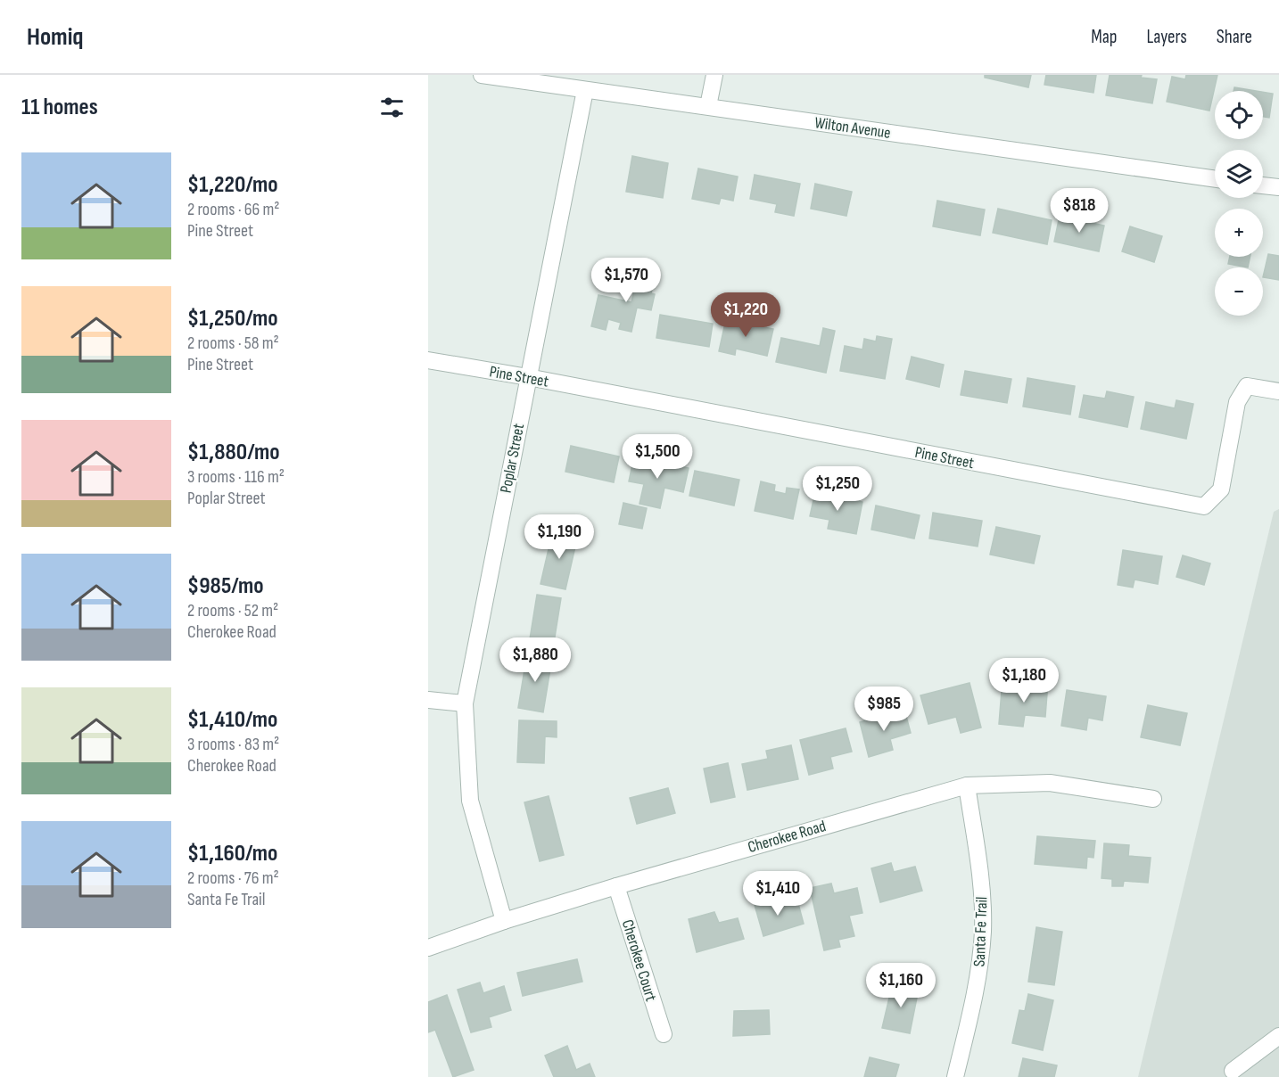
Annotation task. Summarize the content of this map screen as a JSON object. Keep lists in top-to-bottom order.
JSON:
{
  "streets": {
    "street": [
      "Wilton Avenue",
      "Pine Street",
      "Poplar Street",
      "Cherokee Road",
      "Santa Fe Trail",
      "Cherokee Court"
    ]
  },
  "crossings": [
    ["Wilton Avenue", "Poplar Street"],
    ["Pine Street", "Poplar Street"],
    ["Poplar Street", "Cherokee Road"],
    ["Cherokee Road", "Santa Fe Trail"],
    ["Cherokee Road", "Cherokee Court"]
  ],
  "page": {
    "header": "Homiq",
    "nav": ["Map", "Layers", "Share"],
    "heading": "11 homes",
    "map_buttons": ["+", "−"],
    "list": [
      {
        "name": "$1,220/mo",
        "note": "2 rooms · 66 m² · Pine Street"
      },
      {
        "name": "$1,250/mo",
        "note": "2 rooms · 58 m² · Pine Street"
      },
      {
        "name": "$1,880/mo",
        "note": "3 rooms · 116 m² · Poplar Street"
      },
      {
        "name": "$985/mo",
        "note": "2 rooms · 52 m² · Cherokee Road"
      },
      {
        "name": "$1,410/mo",
        "note": "3 rooms · 83 m² · Cherokee Road"
      },
      {
        "name": "$1,160/mo",
        "note": "2 rooms · 76 m² · Santa Fe Trail"
      }
    ],
    "price": [
      "$818",
      "$1,570",
      "$1,220",
      "$1,500",
      "$1,250",
      "$1,190",
      "$1,880",
      "$1,180",
      "$985",
      "$1,410",
      "$1,160"
    ]
  }
}
